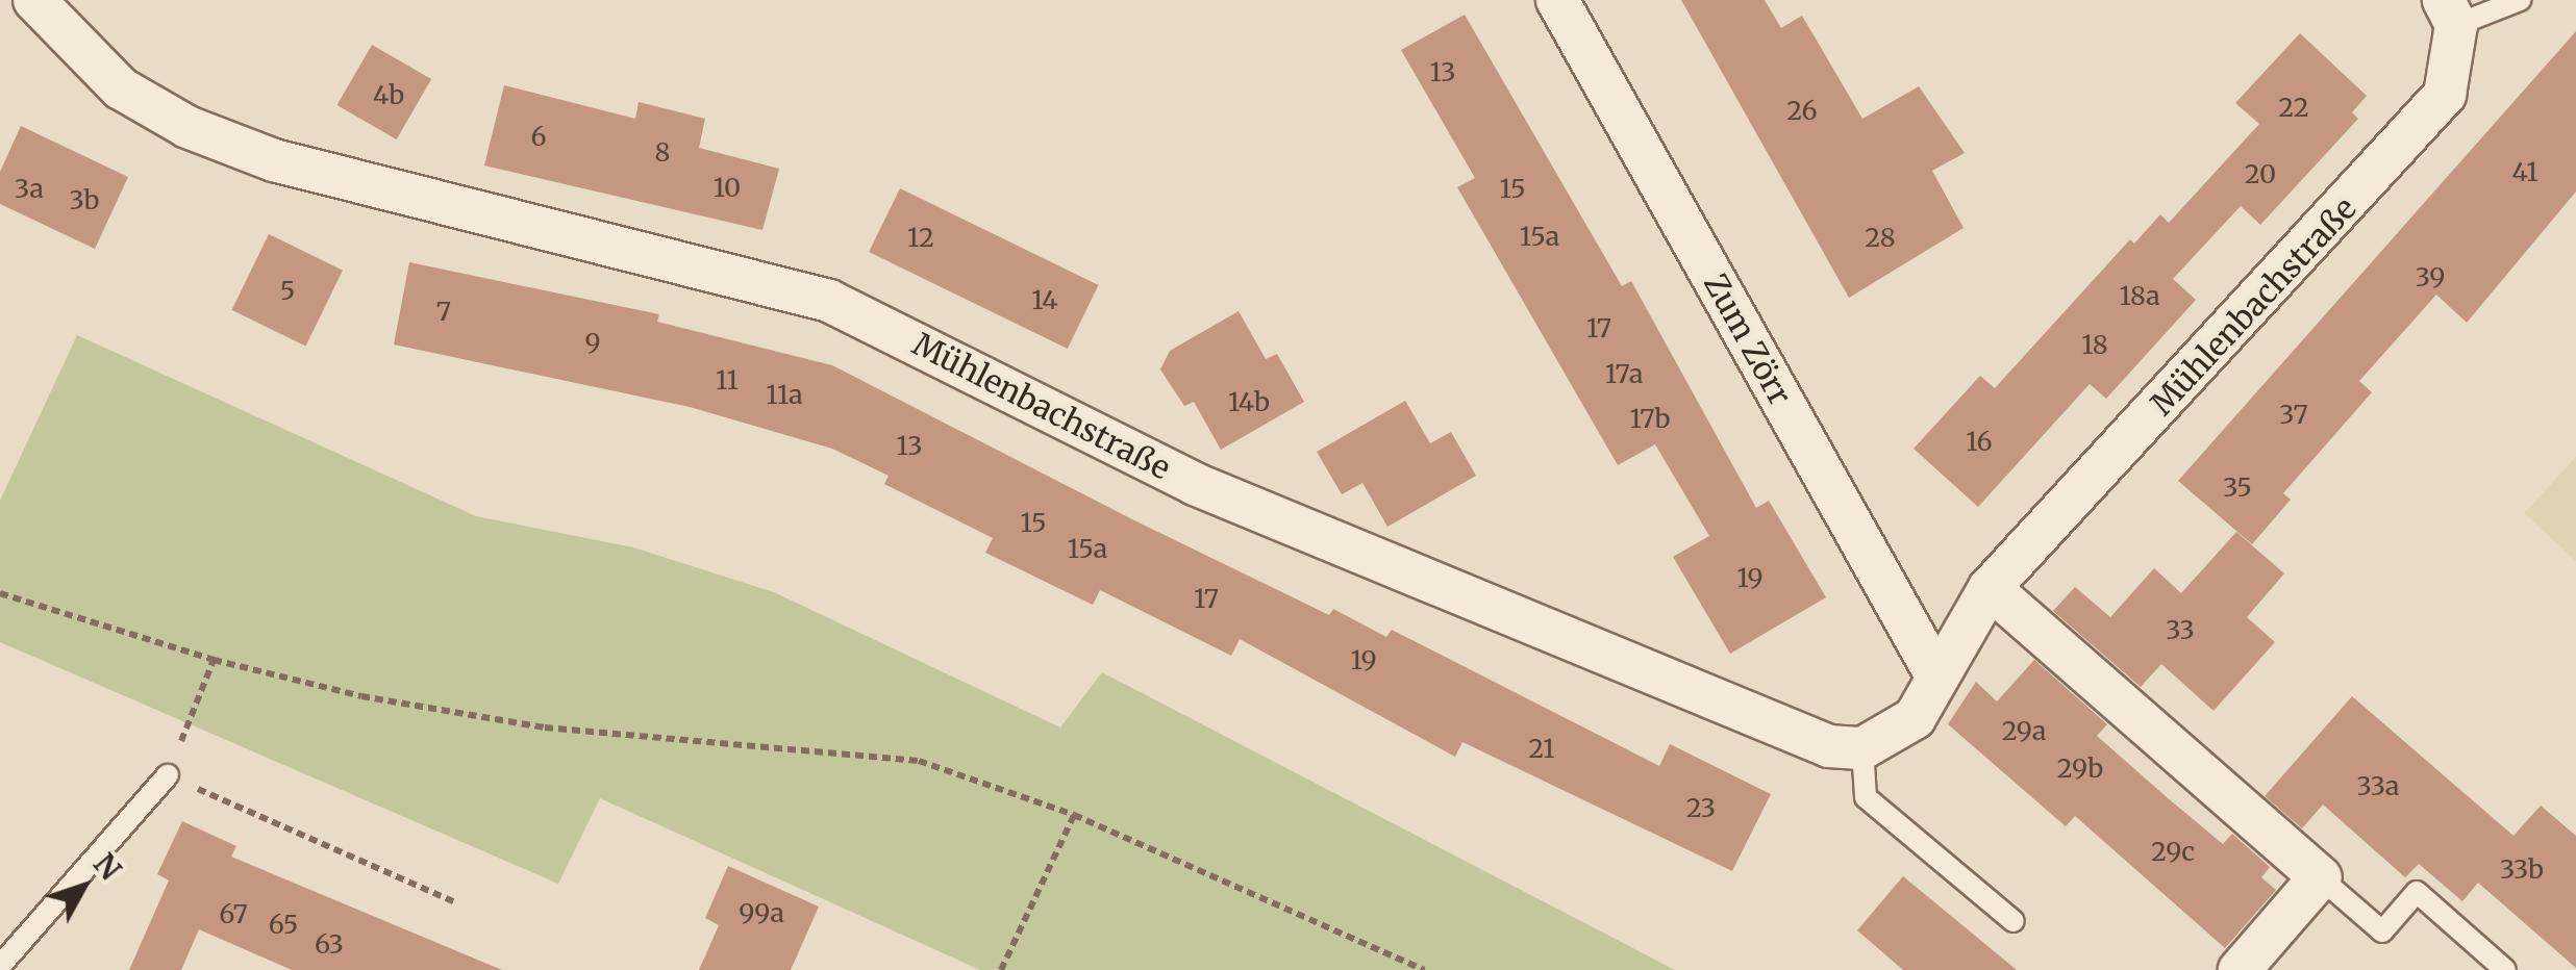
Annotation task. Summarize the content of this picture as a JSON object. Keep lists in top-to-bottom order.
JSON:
{
  "streets": {
    "street": ["Mühlenbachstraße", "Zum Zörr"]
  },
  "crossings": [
    ["Mühlenbachstraße", "Zum Zörr"]
  ],
  "house_numbers": [
    "13",
    "4b",
    "22",
    "26",
    "6",
    "8",
    "41",
    "20",
    "10",
    "3a",
    "15",
    "3b",
    "15a",
    "12",
    "28",
    "39",
    "5",
    "18a",
    "14",
    "7",
    "17",
    "9",
    "18",
    "17a",
    "11",
    "11a",
    "14b",
    "37",
    "17b",
    "16",
    "13",
    "35",
    "15",
    "15a",
    "19",
    "17",
    "33",
    "19",
    "29a",
    "21",
    "29b",
    "33a",
    "23",
    "29c",
    "33b",
    "99a",
    "67",
    "65",
    "63"
  ],
  "north": "top right"
}
